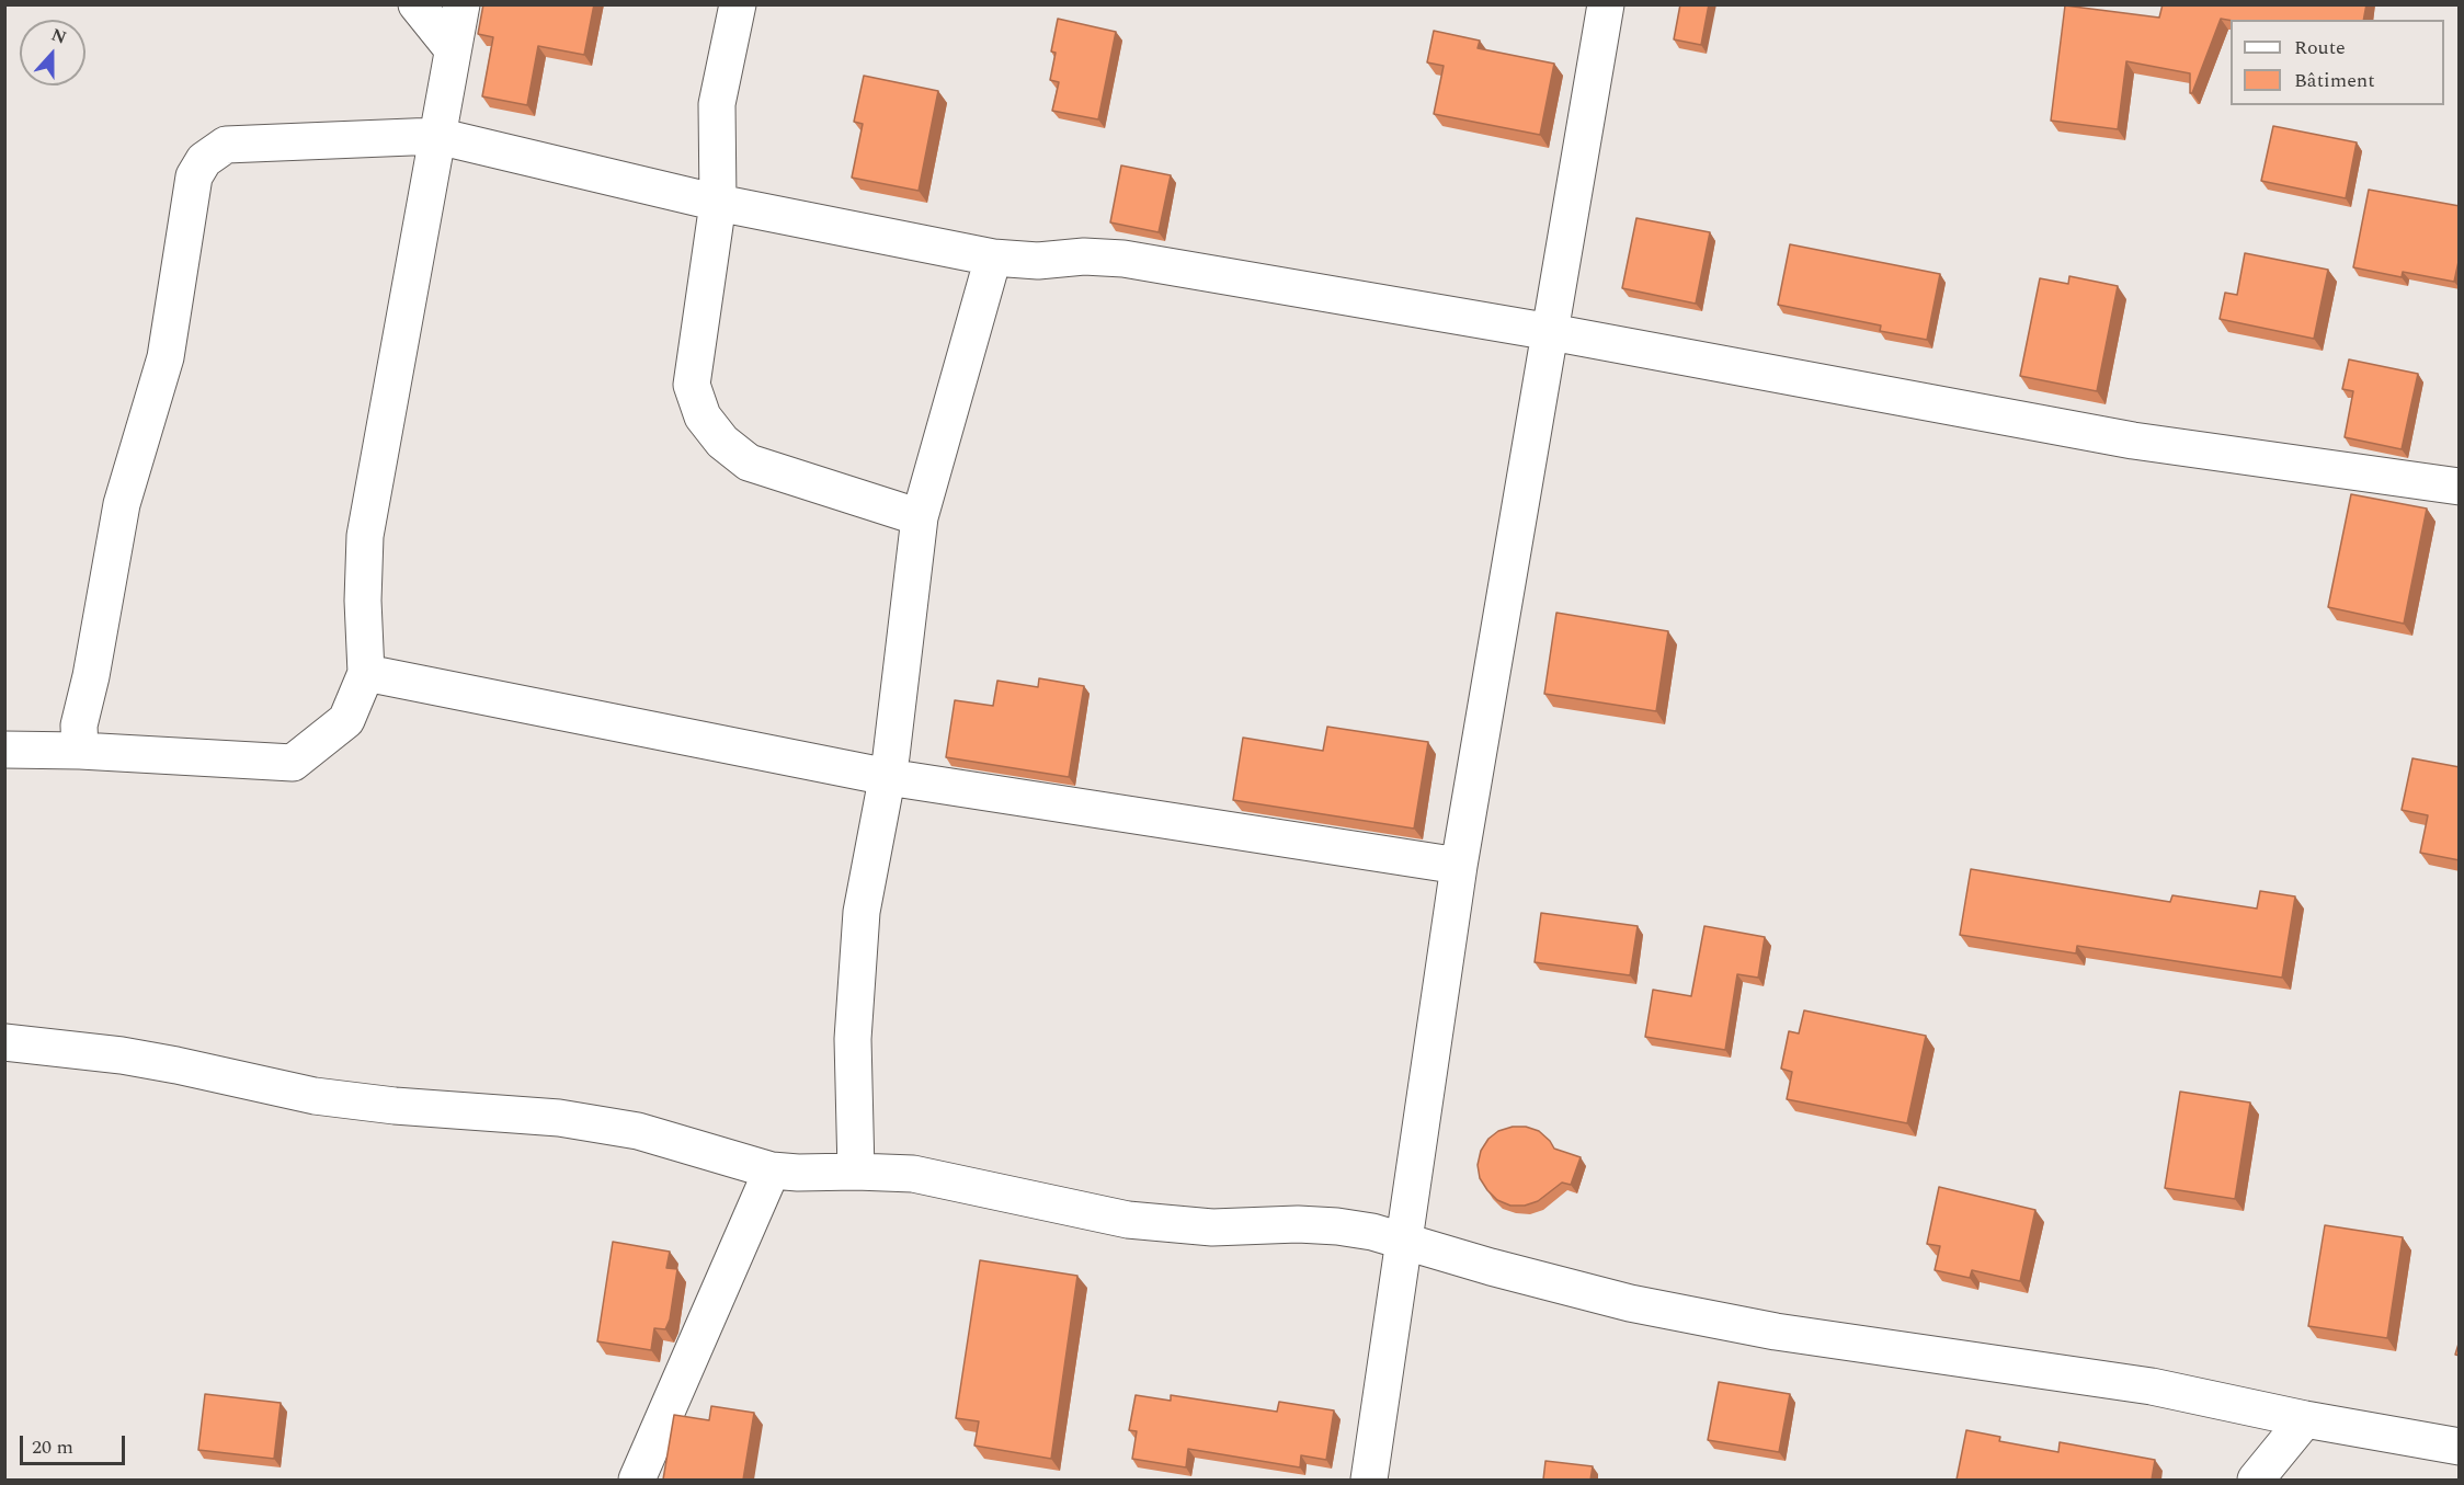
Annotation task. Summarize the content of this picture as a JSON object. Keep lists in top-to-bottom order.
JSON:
{
  "legend": ["Route", "Bâtiment"],
  "scale_bar": "20 m",
  "north": "top"
}
